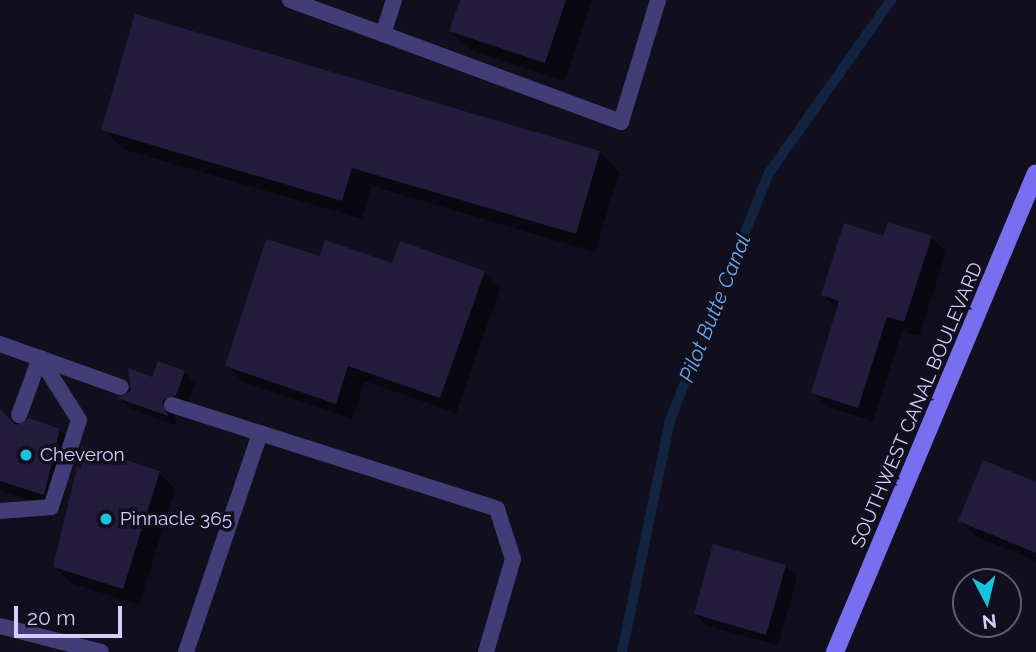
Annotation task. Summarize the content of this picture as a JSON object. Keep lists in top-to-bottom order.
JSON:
{
  "streets": {
    "main road": ["SOUTHWEST CANAL BOULEVARD"]
  },
  "water": ["Pilot Butte Canal"],
  "places": ["Cheveron", "Pinnacle 365"],
  "scale_bar": "20 m",
  "north": "bottom"
}
